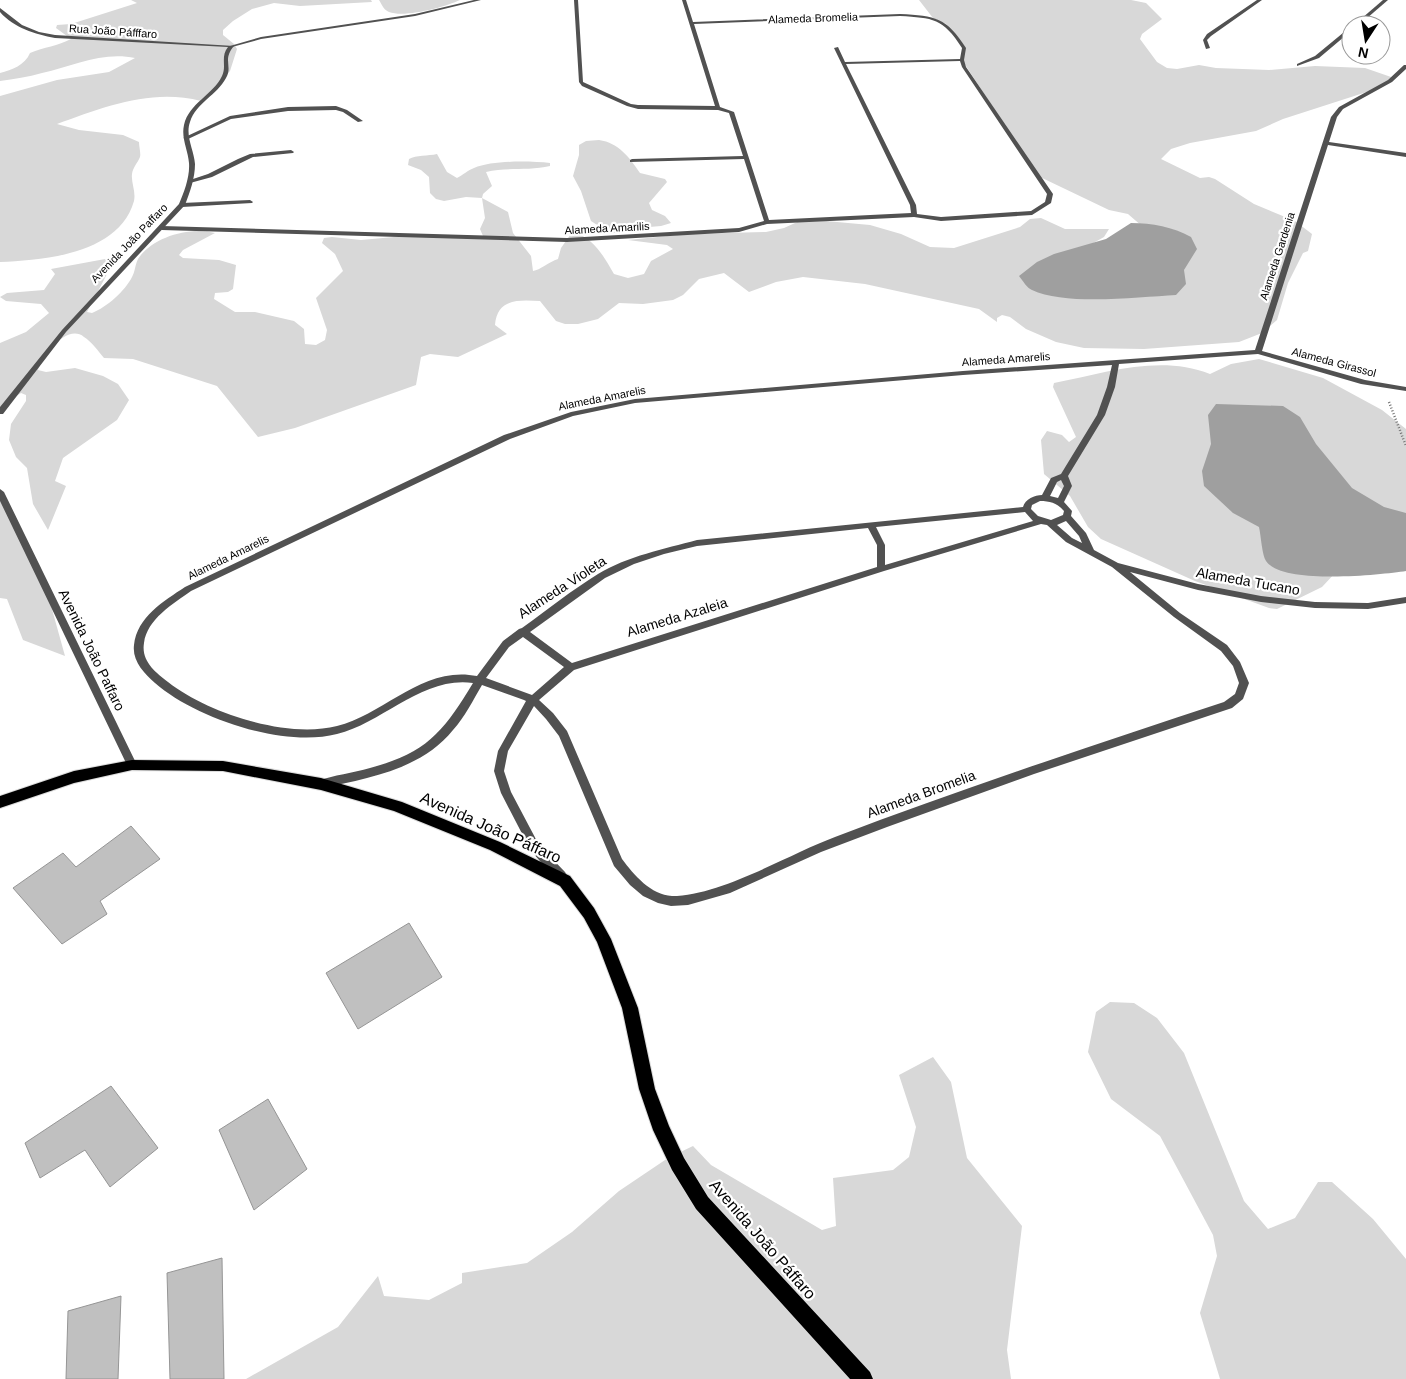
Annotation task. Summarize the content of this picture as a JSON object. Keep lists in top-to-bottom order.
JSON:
{
  "streets": {
    "main road": ["Avenida João Páffaro"],
    "street": [
      "Alameda Bromelia",
      "Rua João Páfffaro",
      "Alameda Amarilis",
      "Avenida João Paffaro",
      "Alameda Gardenia",
      "Alameda Amarelis",
      "Alameda Girassol",
      "Alameda Tucano",
      "Alameda Violeta",
      "Alameda Azaleia"
    ]
  },
  "crossings": [
    ["Alameda Bromelia", "Alameda Amarilis"],
    ["Alameda Bromelia", "Alameda Tucano"],
    ["Alameda Bromelia", "Alameda Azaleia"],
    ["Rua João Páfffaro", "Avenida João Paffaro"],
    ["Alameda Amarilis", "Avenida João Paffaro"],
    ["Avenida João Paffaro", "Avenida João Páffaro"],
    ["Alameda Gardenia", "Alameda Girassol"],
    ["Alameda Amarelis", "Alameda Violeta"],
    ["Alameda Tucano", "Alameda Violeta"],
    ["Alameda Tucano", "Alameda Azaleia"],
    ["Alameda Violeta", "Avenida João Páffaro"],
    ["Alameda Azaleia", "Avenida João Páffaro"]
  ],
  "north": "bottom"
}
